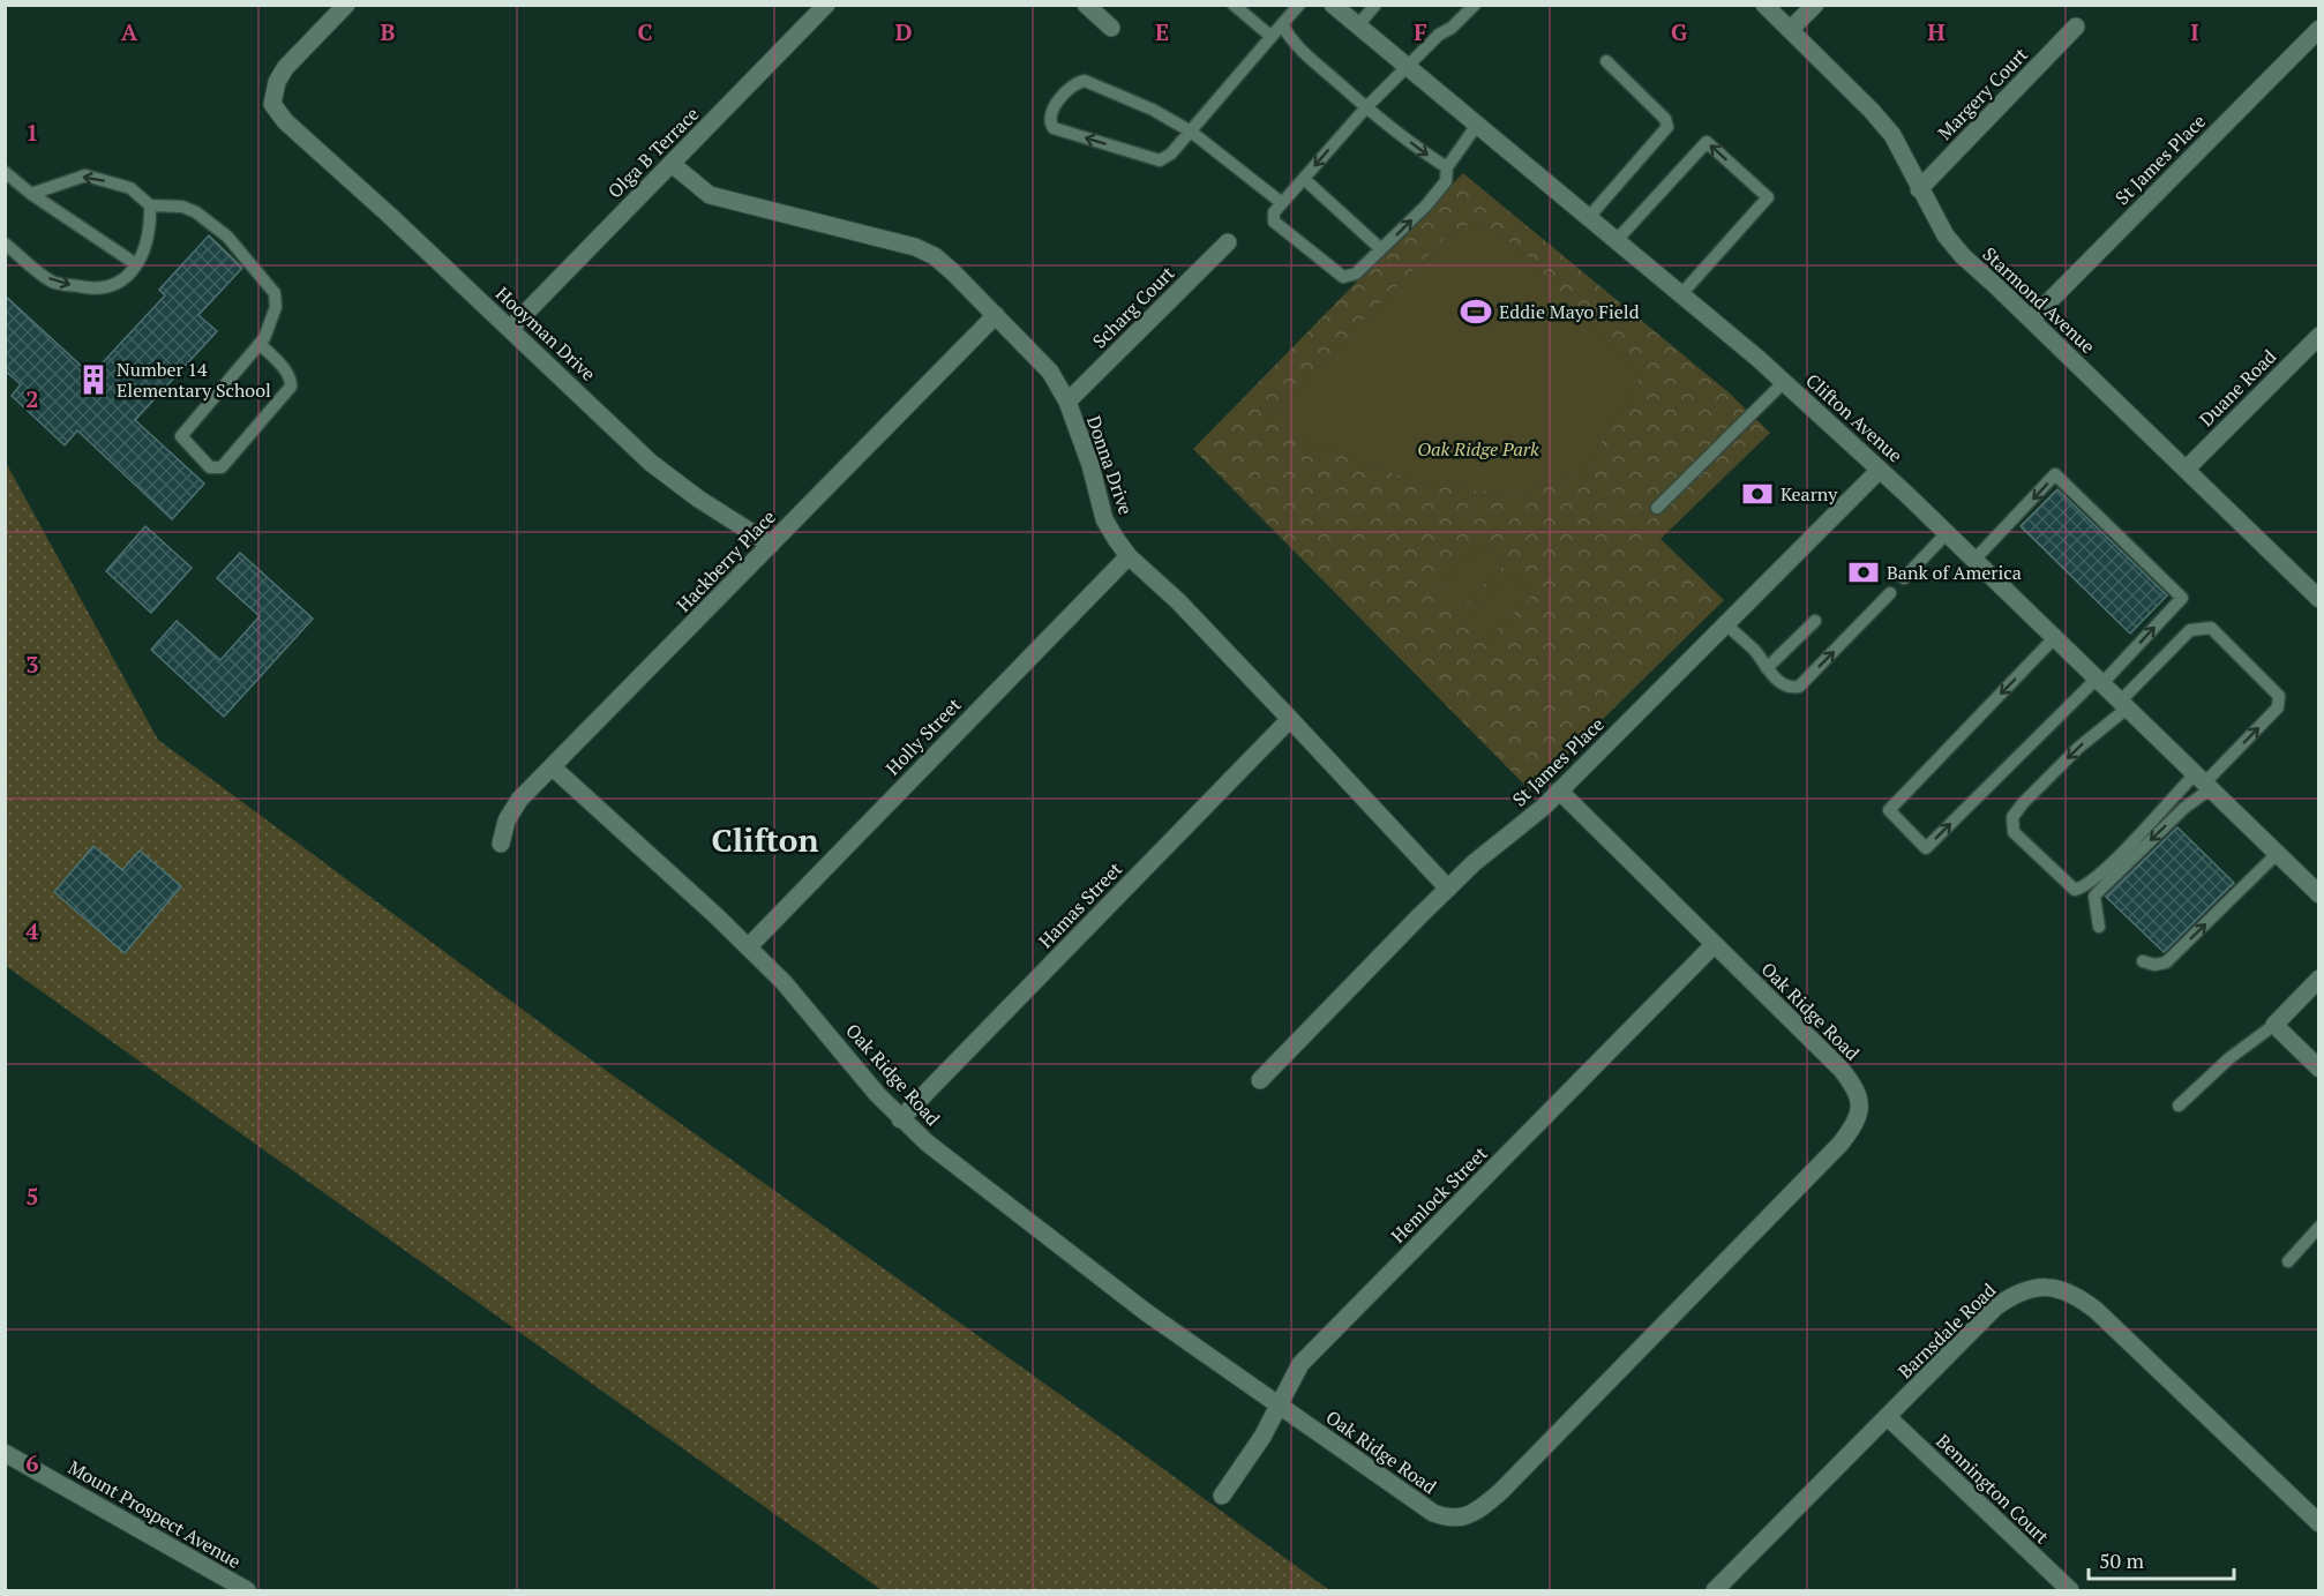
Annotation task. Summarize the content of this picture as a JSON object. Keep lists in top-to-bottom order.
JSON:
{
  "streets": {
    "street": [
      "Margery Court",
      "Olga B Terrace",
      "St James Place",
      "Starmond Avenue",
      "Scharg Court",
      "Hooyman Drive",
      "Duane Road",
      "Clifton Avenue",
      "Donna Drive",
      "Hackberry Place",
      "Holly Street",
      "Hamas Street",
      "Oak Ridge Road",
      "Hemlock Street",
      "Barnsdale Road",
      "Bennington Court",
      "Mount Prospect Avenue"
    ]
  },
  "crossings": [
    ["Margery Court", "Starmond Avenue"],
    ["Olga B Terrace", "Hooyman Drive"],
    ["Olga B Terrace", "Donna Drive"],
    ["St James Place", "Starmond Avenue"],
    ["St James Place", "Clifton Avenue"],
    ["St James Place", "Donna Drive"],
    ["St James Place", "Oak Ridge Road"],
    ["Starmond Avenue", "Duane Road"],
    ["Scharg Court", "Donna Drive"],
    ["Hooyman Drive", "Hackberry Place"],
    ["Donna Drive", "Hackberry Place"],
    ["Donna Drive", "Holly Street"],
    ["Donna Drive", "Hamas Street"],
    ["Hackberry Place", "Oak Ridge Road"],
    ["Holly Street", "Oak Ridge Road"],
    ["Hamas Street", "Oak Ridge Road"],
    ["Oak Ridge Road", "Hemlock Street"],
    ["Barnsdale Road", "Bennington Court"]
  ],
  "districts": ["Clifton"],
  "parks": ["Oak Ridge Park"],
  "places": {
    "sports": ["Eddie Mayo Field"],
    "building": ["Number 14 Elementary School"],
    "bank": ["Kearny", "Bank of America"]
  },
  "scale_bar": "50 m",
  "grid": {
    "columns": [
      "A",
      "B",
      "C",
      "D",
      "E",
      "F",
      "G",
      "H",
      "I"
    ],
    "rows": [
      "1",
      "2",
      "3",
      "4",
      "5",
      "6"
    ]
  }
}
